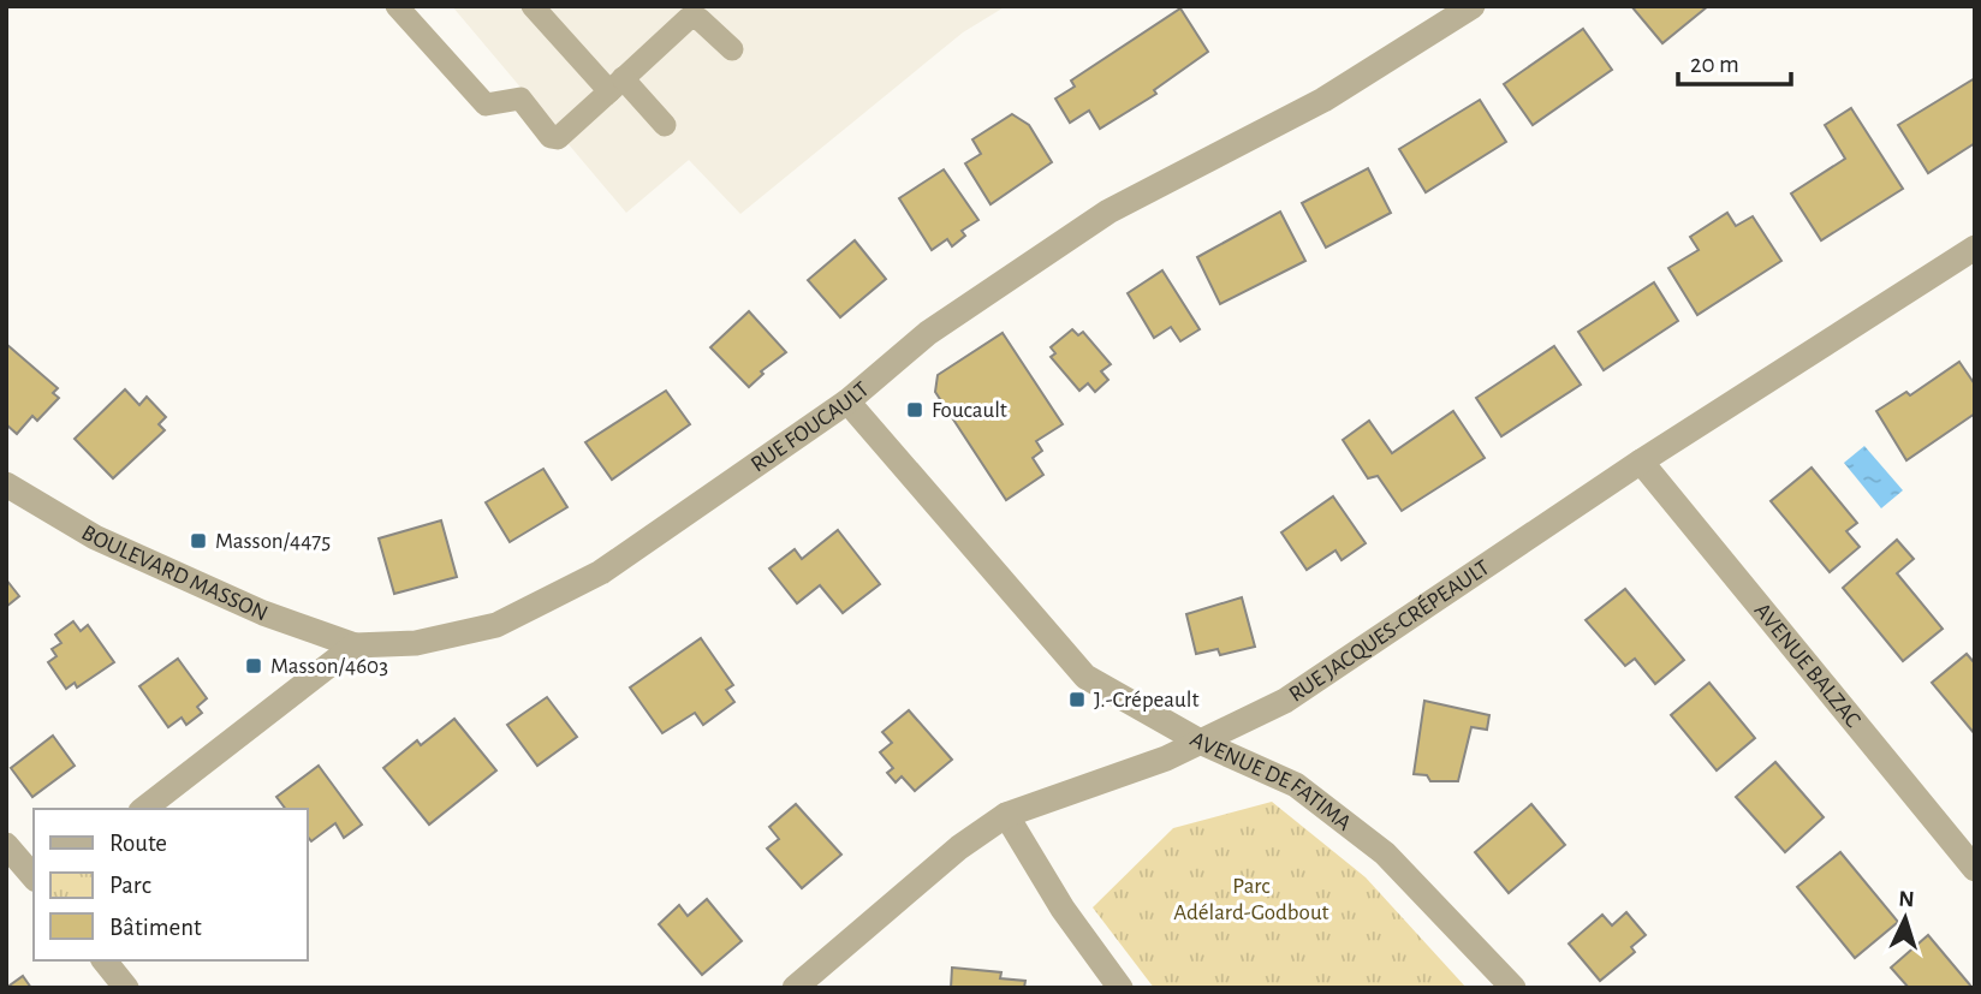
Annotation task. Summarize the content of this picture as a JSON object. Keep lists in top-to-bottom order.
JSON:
{
  "streets": {
    "street": [
      "RUE FOUCAULT",
      "BOULEVARD MASSON",
      "RUE JACQUES-CRÉPEAULT",
      "AVENUE BALZAC",
      "AVENUE DE FATIMA"
    ]
  },
  "crossings": [
    ["RUE FOUCAULT", "BOULEVARD MASSON"],
    ["RUE FOUCAULT", "AVENUE DE FATIMA"],
    ["RUE JACQUES-CRÉPEAULT", "AVENUE BALZAC"],
    ["RUE JACQUES-CRÉPEAULT", "AVENUE DE FATIMA"]
  ],
  "parks": ["Parc Adélard-Godbout"],
  "places": {
    "transit": [
      "Foucault",
      "Masson/4475",
      "Masson/4603",
      "J.-Crépeault"
    ]
  },
  "legend": ["Route", "Parc", "Bâtiment"],
  "scale_bar": "20 m",
  "north": "top"
}
